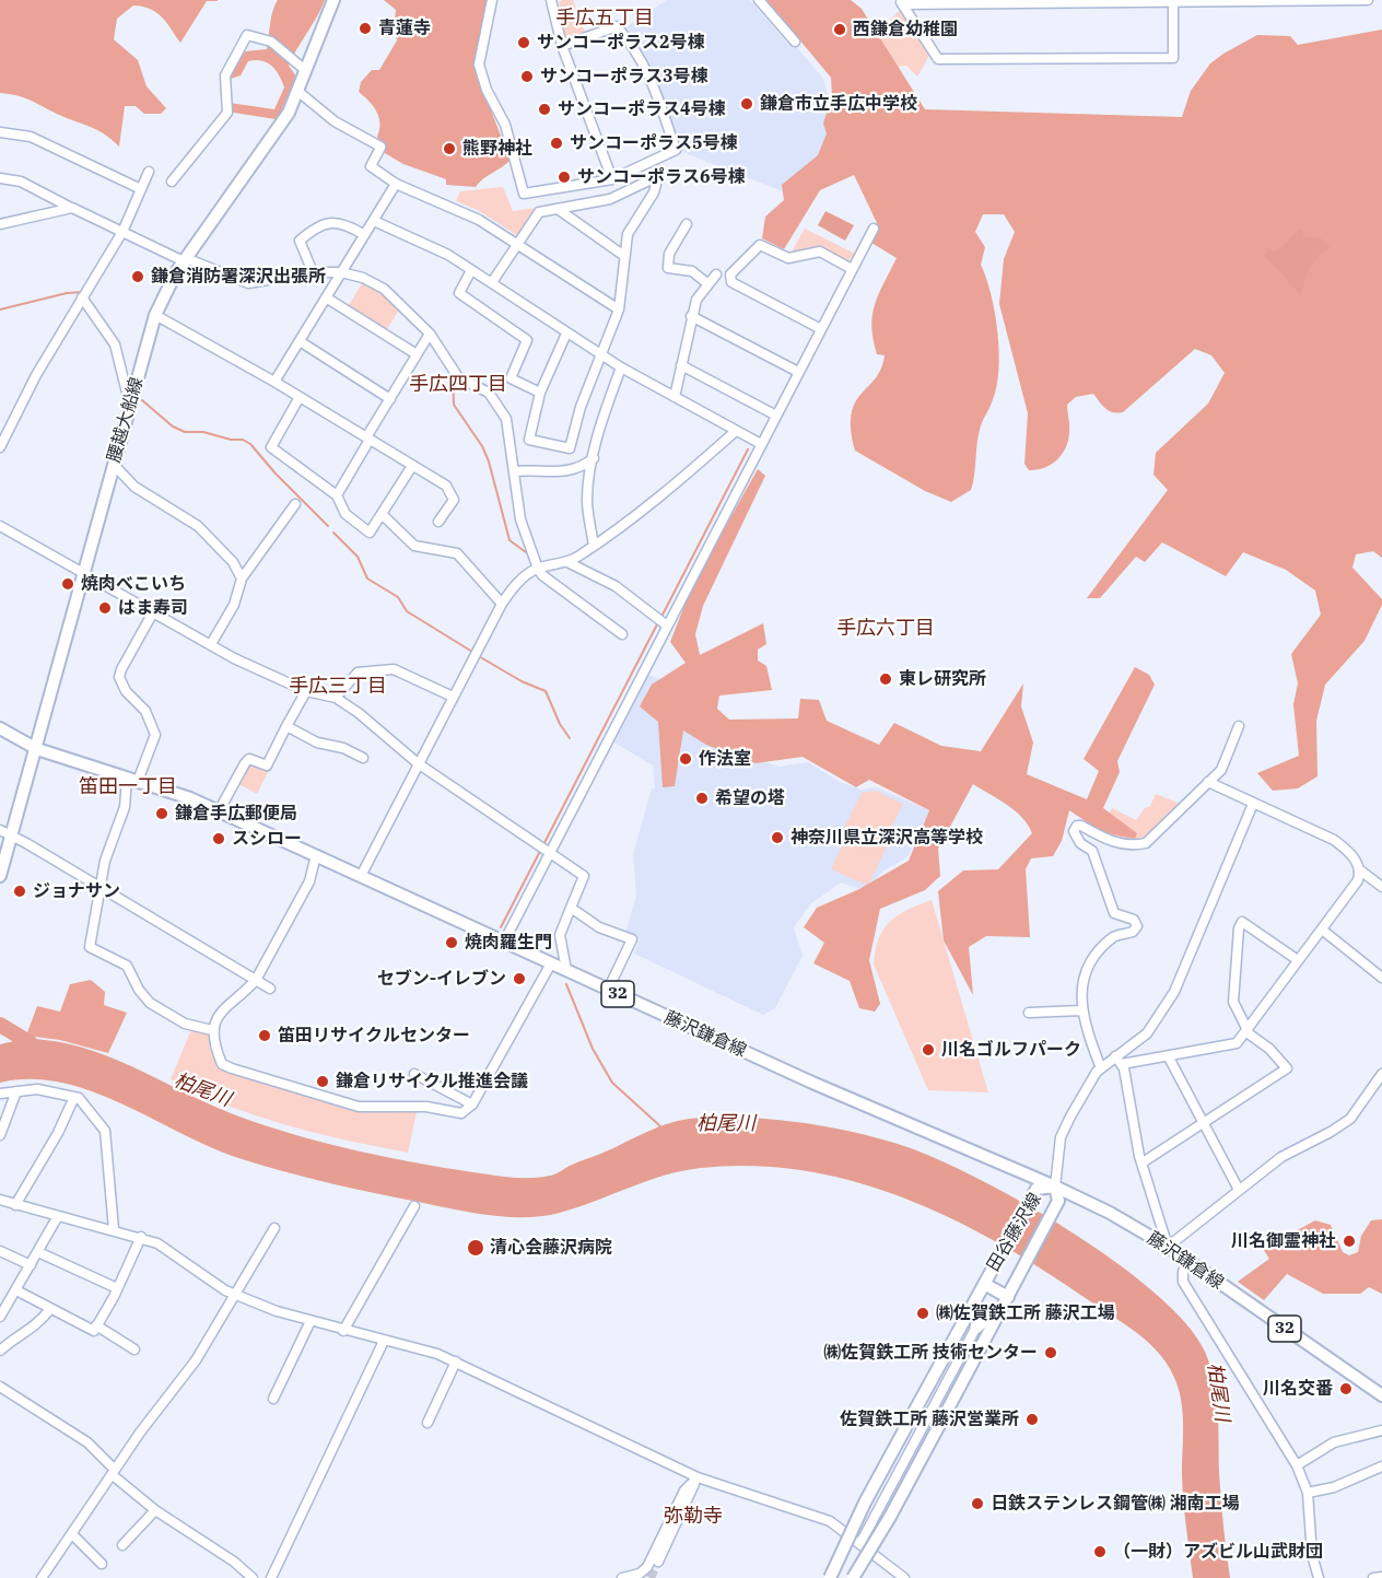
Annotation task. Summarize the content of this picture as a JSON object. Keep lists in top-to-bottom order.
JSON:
{
  "streets": {
    "main road": [
      "腰越大船線",
      "32",
      "藤沢鎌倉線",
      "田谷藤沢線"
    ]
  },
  "crossings": [
    ["腰越大船線", "藤沢鎌倉線"],
    ["藤沢鎌倉線", "田谷藤沢線"]
  ],
  "districts": [
    "手広五丁目",
    "手広四丁目",
    "手広六丁目",
    "手広三丁目",
    "笛田一丁目",
    "弥勒寺"
  ],
  "water": ["柏尾川"],
  "places": [
    "青蓮寺",
    "西鎌倉幼稚園",
    "サンコーポラス2号棟",
    "サンコーポラス3号棟",
    "鎌倉市立手広中学校",
    "サンコーポラス4号棟",
    "サンコーポラス5号棟",
    "熊野神社",
    "サンコーポラス6号棟",
    "鎌倉消防署深沢出張所",
    "焼肉べこいち",
    "はま寿司",
    "東レ研究所",
    "作法室",
    "希望の塔",
    "鎌倉手広郵便局",
    "神奈川県立深沢高等学校",
    "スシロー",
    "ジョナサン",
    "焼肉羅生門",
    "セブン-イレブン",
    "笛田リサイクルセンター",
    "川名ゴルフパーク",
    "鎌倉リサイクル推進会議",
    "川名御霊神社",
    "清心会藤沢病院",
    "㈱佐賀鉄工所 藤沢工場",
    "㈱佐賀鉄工所 技術センター",
    "川名交番",
    "佐賀鉄工所 藤沢営業所",
    "日鉄ステンレス鋼管㈱ 湘南工場",
    "（一財）アズビル山武財団"
  ]
}
